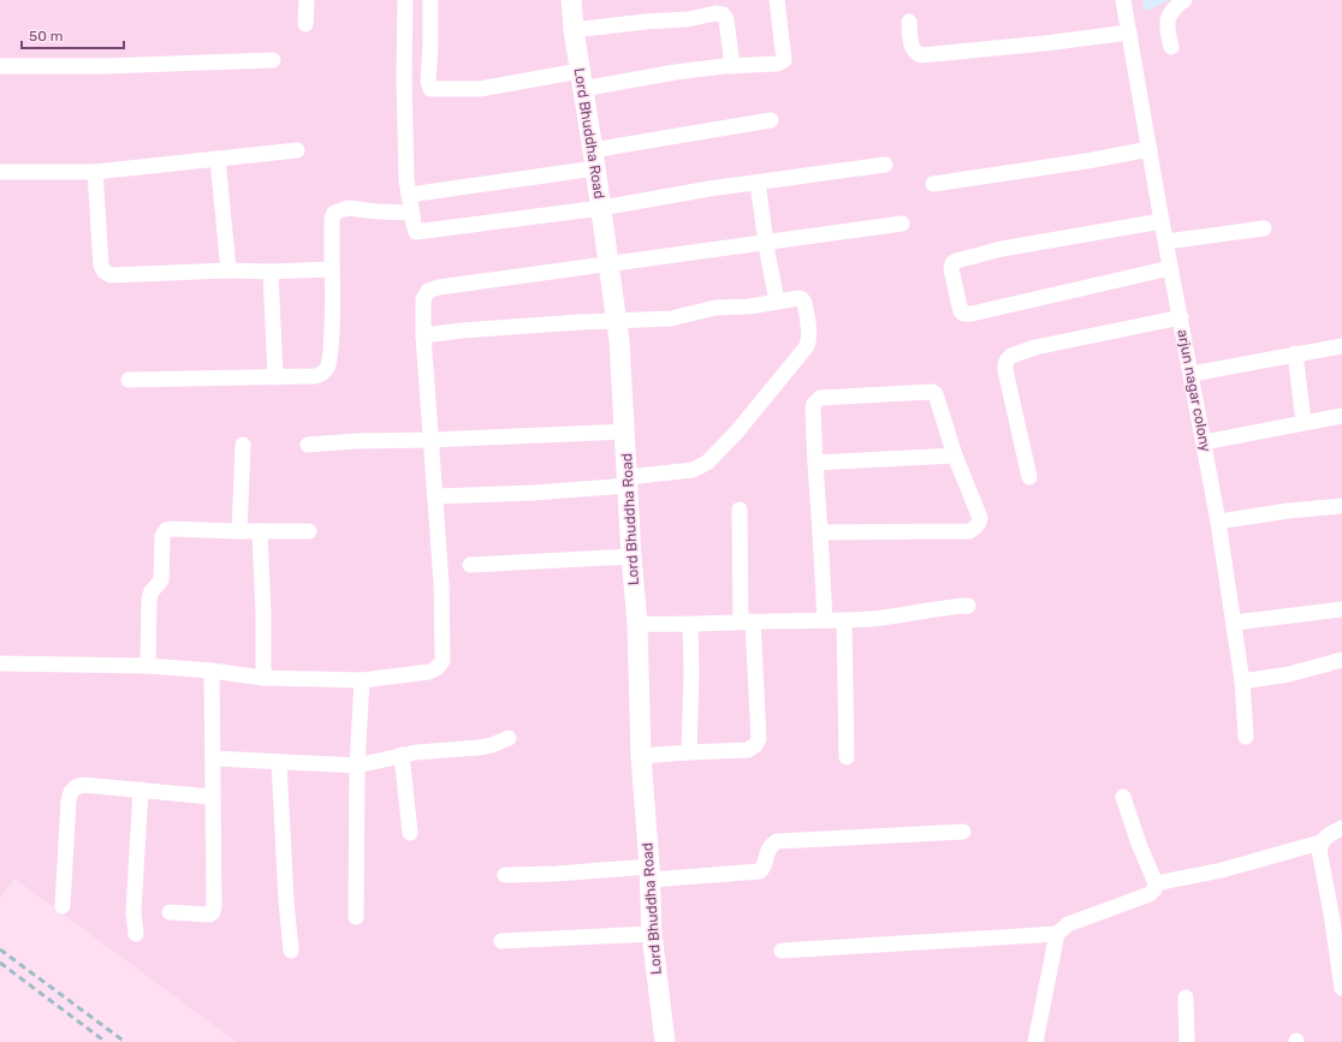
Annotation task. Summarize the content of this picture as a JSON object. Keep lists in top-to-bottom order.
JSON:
{
  "streets": {
    "street": ["Lord Bhuddha Road", "arjun nagar colony"]
  },
  "scale_bar": "50 m"
}
